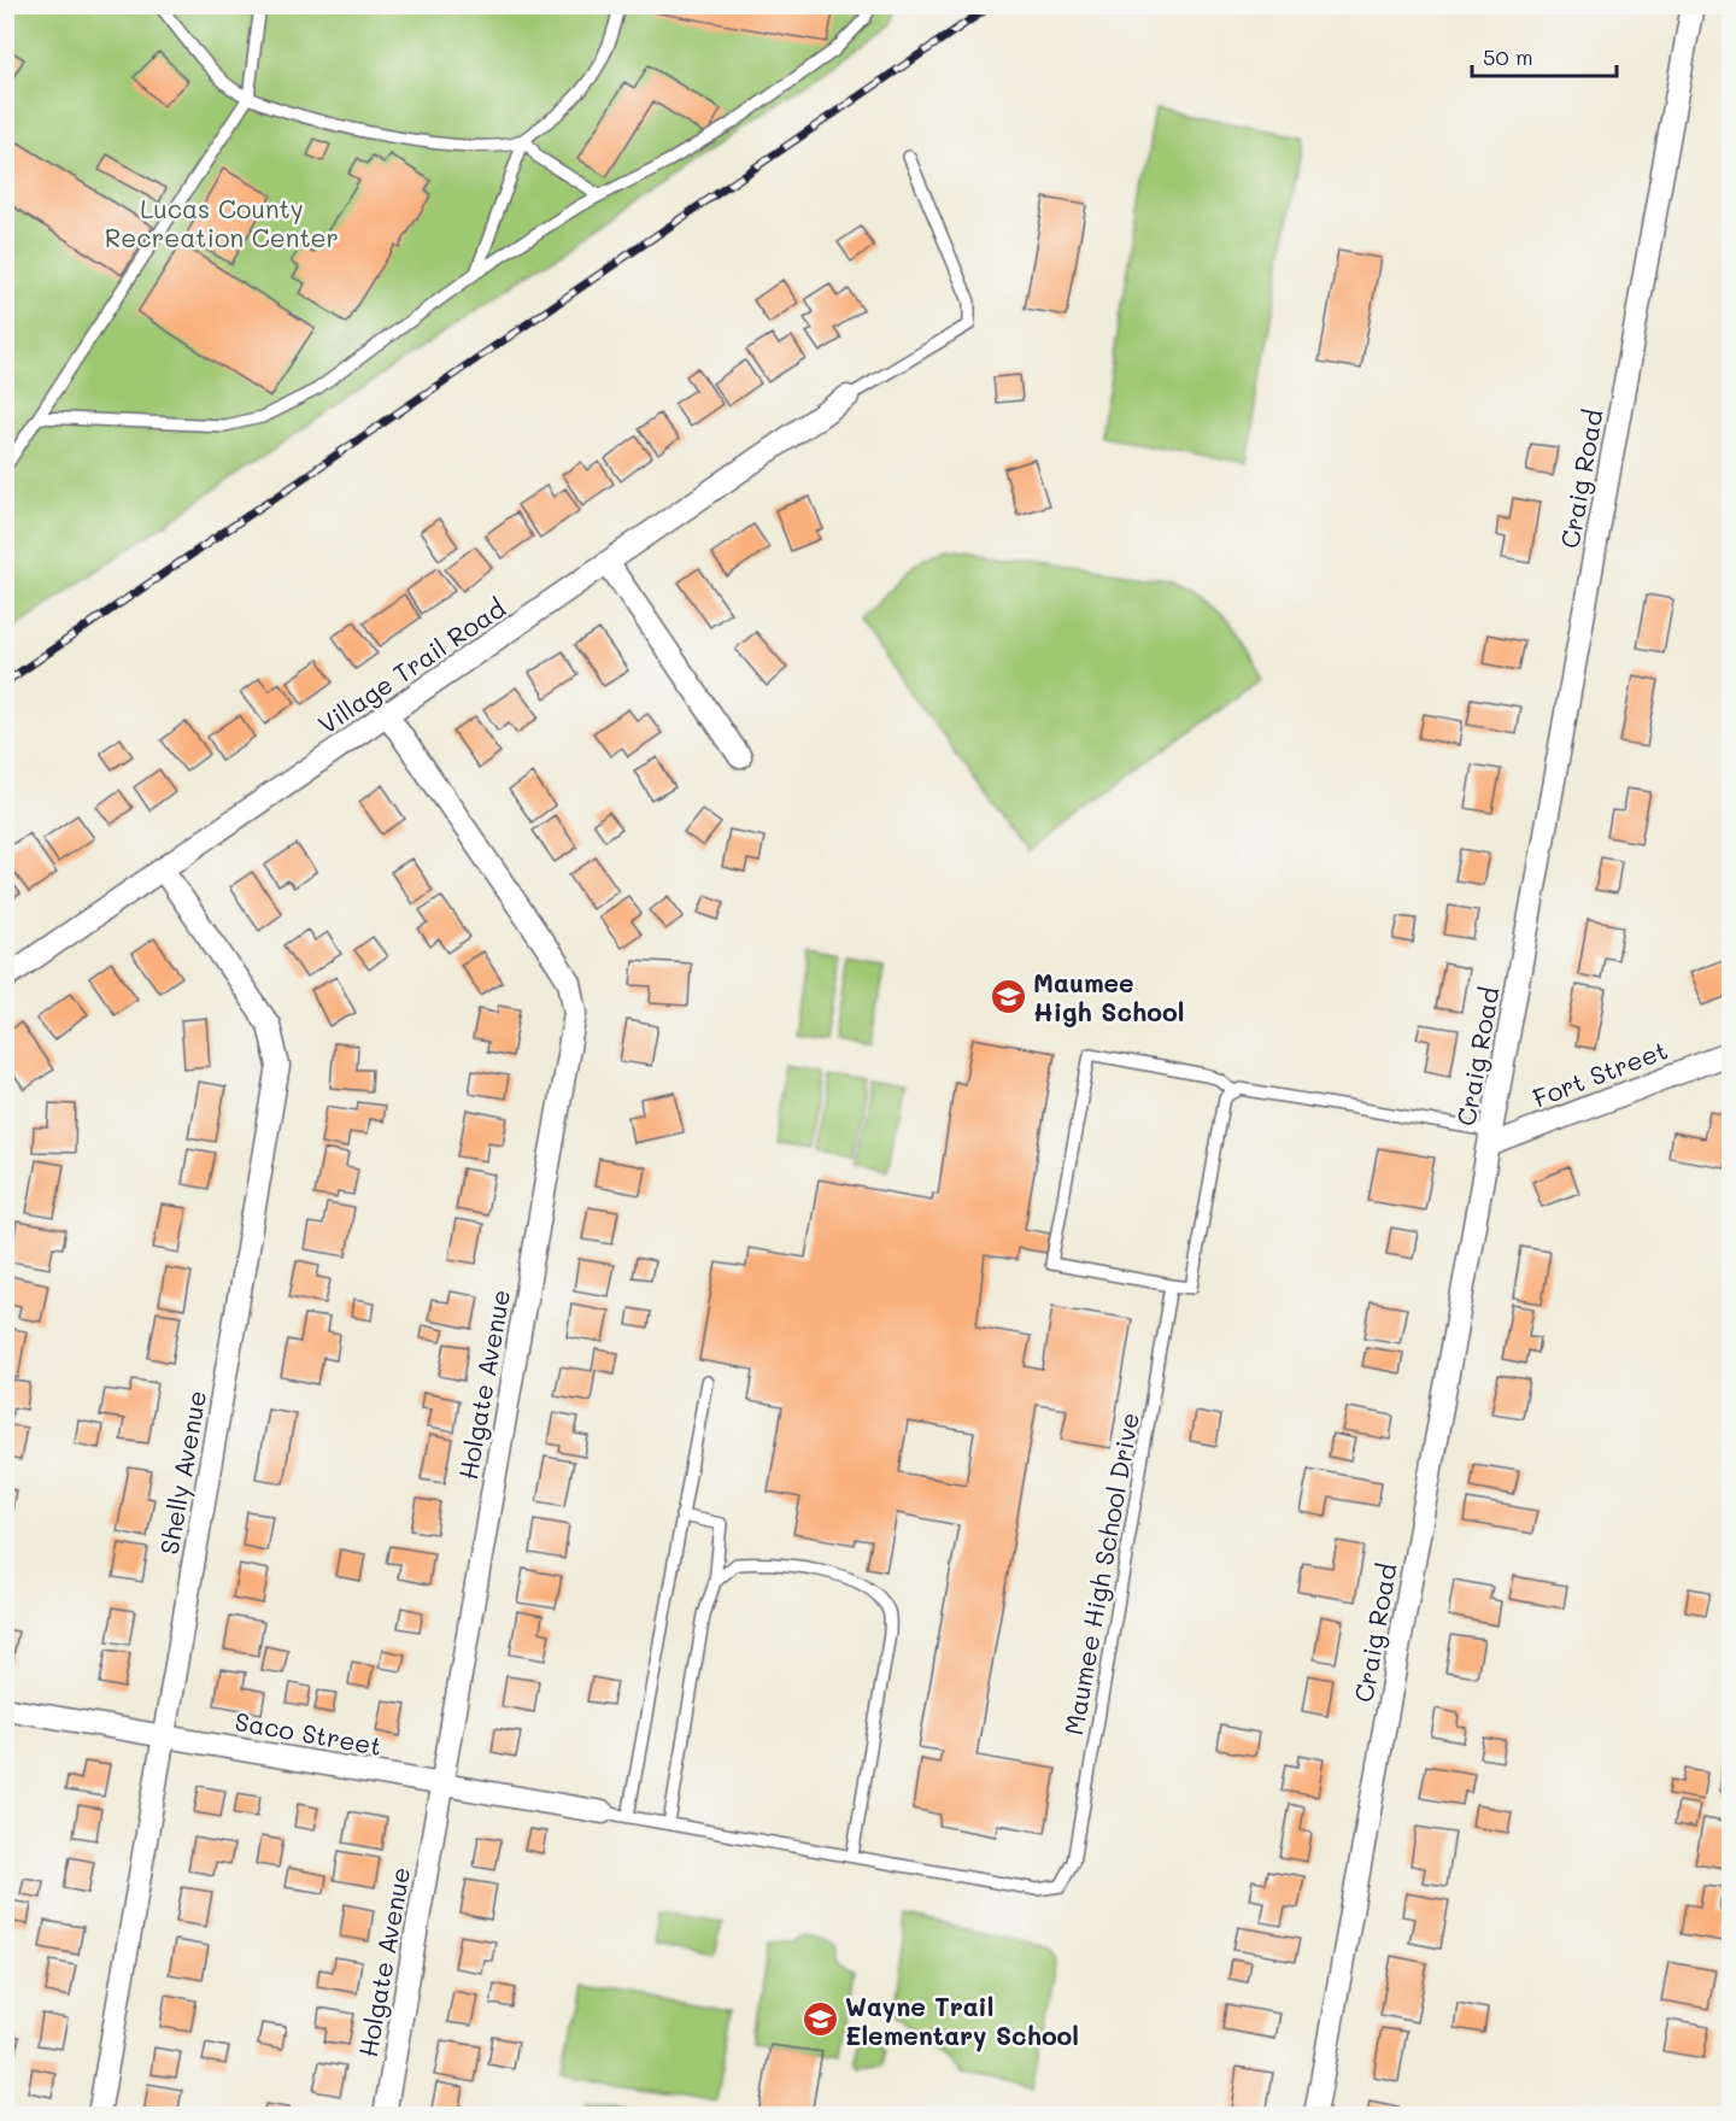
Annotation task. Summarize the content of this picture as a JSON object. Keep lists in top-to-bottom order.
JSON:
{
  "streets": {
    "street": [
      "Craig Road",
      "Village Trail Road",
      "Fort Street",
      "Holgate Avenue",
      "Shelly Avenue",
      "Saco Street"
    ],
    "lane": ["Maumee High School Drive"]
  },
  "crossings": [
    ["Craig Road", "Fort Street"],
    ["Village Trail Road", "Holgate Avenue"],
    ["Village Trail Road", "Shelly Avenue"],
    ["Holgate Avenue", "Saco Street"],
    ["Shelly Avenue", "Saco Street"],
    ["Maumee High School Drive", "Saco Street"]
  ],
  "parks": ["Lucas County Recreation Center"],
  "places": {
    "school or university": ["Maumee High School", "Wayne Trail Elementary School"]
  },
  "scale_bar": "50 m"
}
